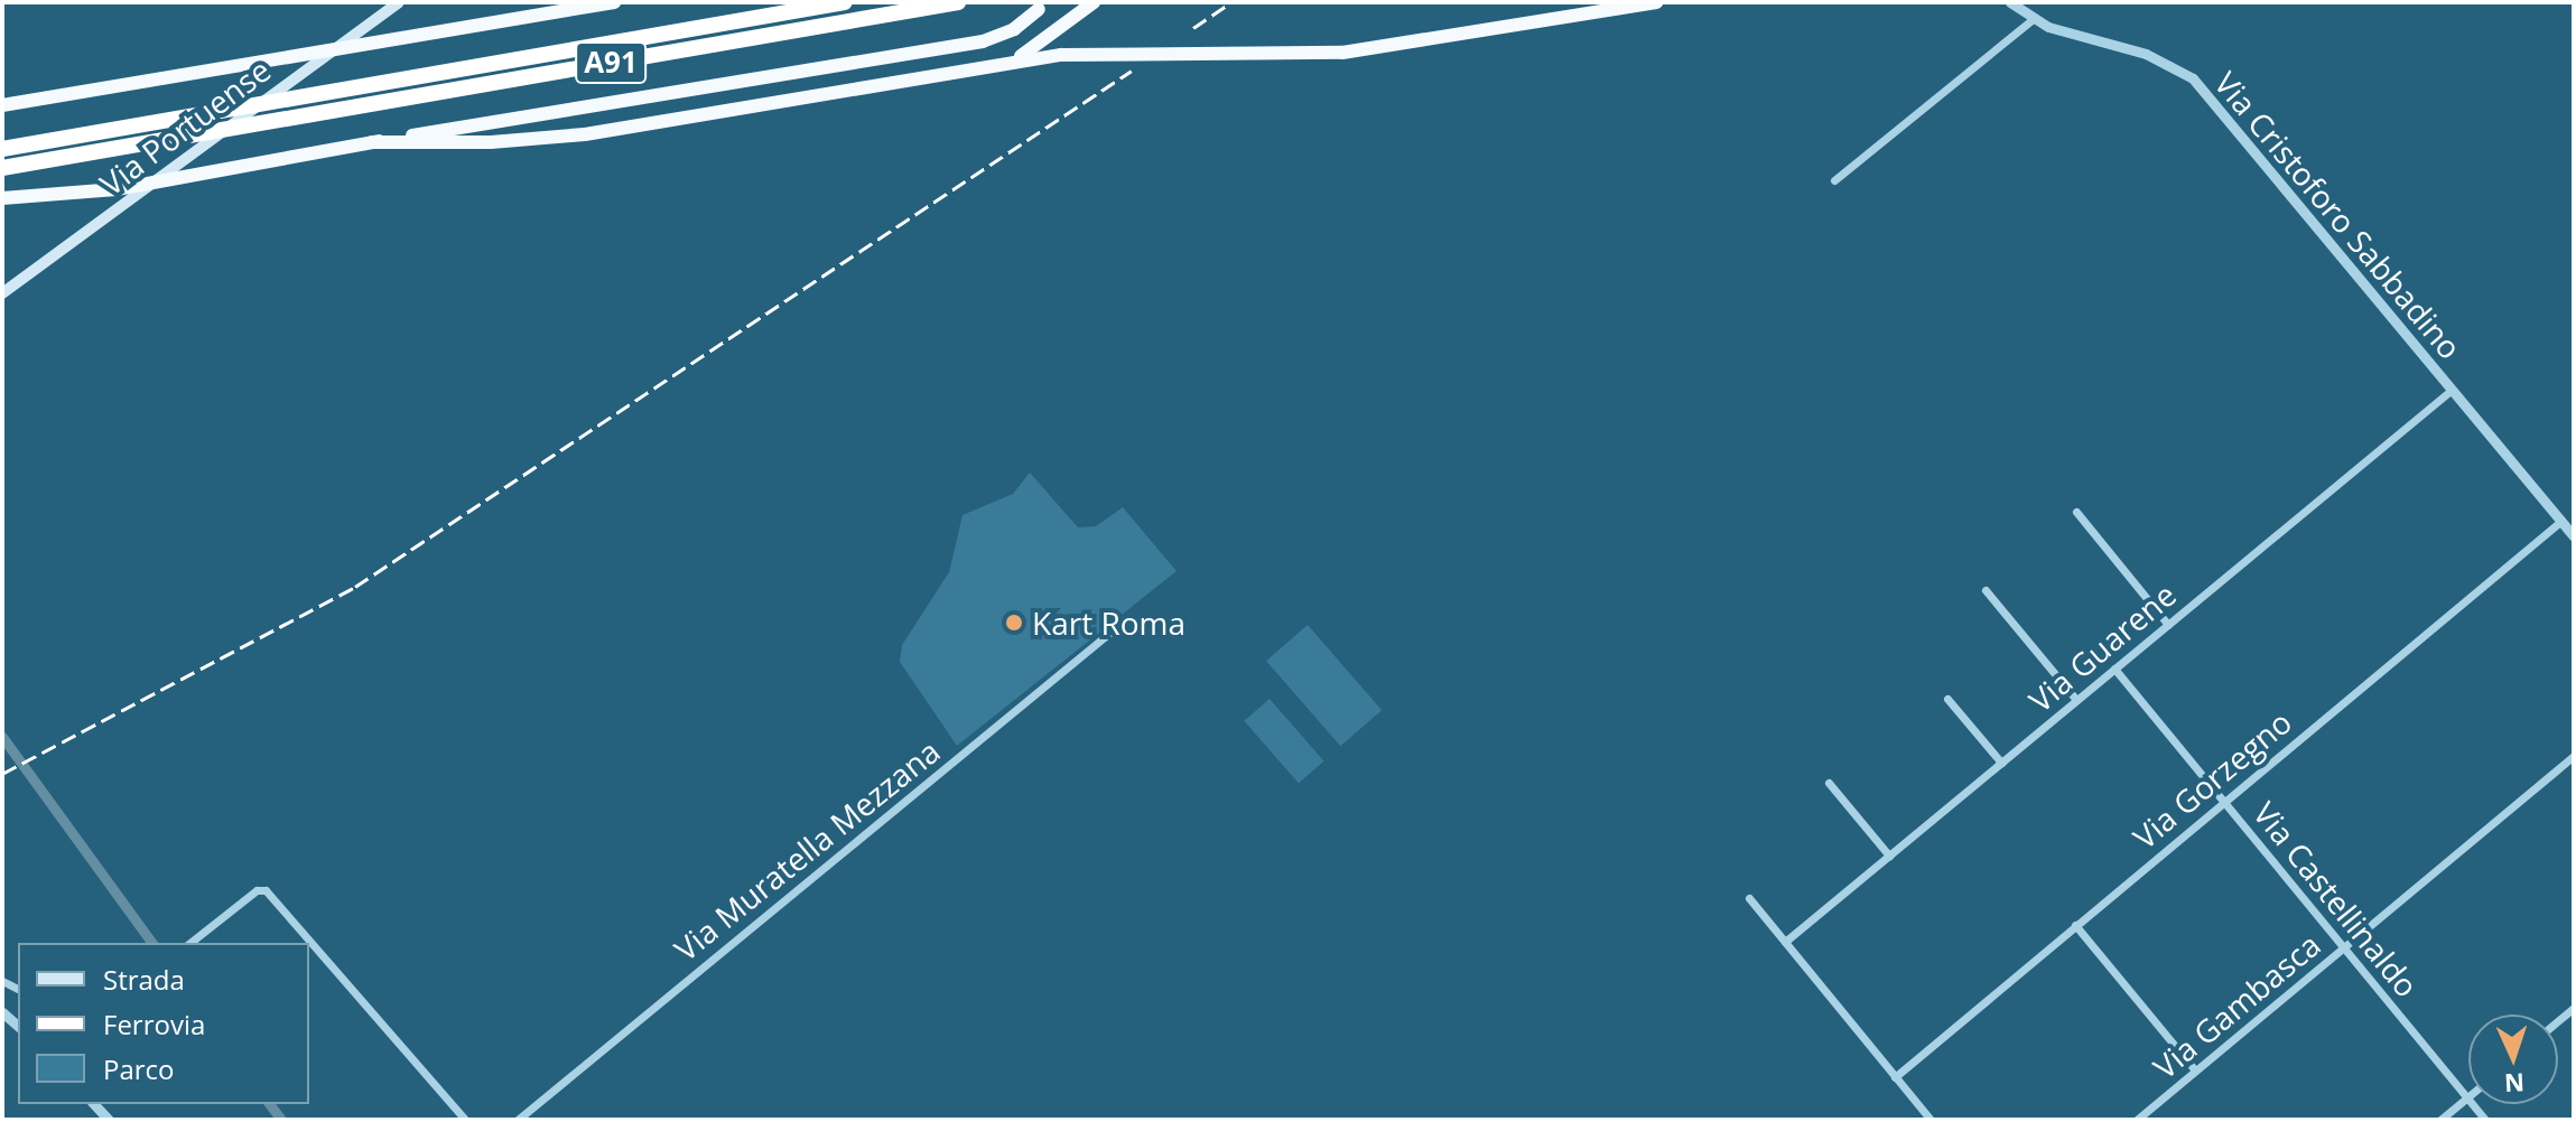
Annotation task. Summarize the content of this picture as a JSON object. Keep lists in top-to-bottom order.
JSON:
{
  "streets": {
    "highway": ["A91"],
    "main road": ["Via Portuense"],
    "street": [
      "Via Cristoforo Sabbadino",
      "Via Guarene",
      "Via Gorzegno",
      "Via Muratella Mezzana",
      "Via Castellinaldo",
      "Via Gambasca"
    ]
  },
  "crossings": [
    ["Via Cristoforo Sabbadino", "Via Guarene"],
    ["Via Cristoforo Sabbadino", "Via Gorzegno"],
    ["Via Guarene", "Via Castellinaldo"],
    ["Via Gorzegno", "Via Castellinaldo"],
    ["Via Castellinaldo", "Via Gambasca"]
  ],
  "places": ["Kart Roma"],
  "legend": ["Strada", "Ferrovia", "Parco"],
  "north": "bottom"
}
